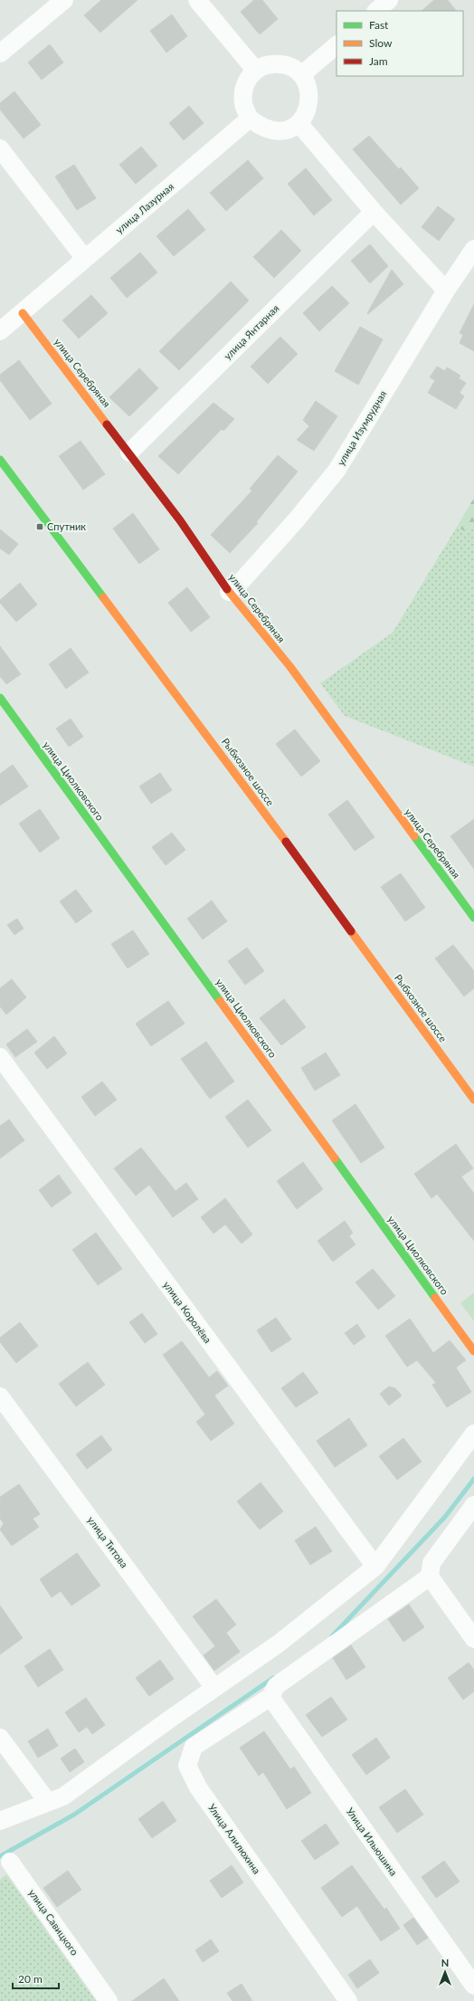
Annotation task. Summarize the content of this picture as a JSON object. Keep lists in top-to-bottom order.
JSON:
{
  "streets": {
    "street": [
      "улица Лазурная",
      "улица Янтарная",
      "улица Серебряная",
      "улица Изумрудная",
      "Рыбхозное шоссе",
      "улица Циолковского",
      "улица Королёва",
      "улица Титова",
      "Улица Алилюхина",
      "Улица Ильюшина",
      "улица Савицкого"
    ]
  },
  "crossings": [
    ["улица Лазурная", "улица Серебряная"],
    ["улица Янтарная", "улица Серебряная"],
    ["улица Серебряная", "улица Изумрудная"],
    ["Улица Алилюхина", "Улица Ильюшина"]
  ],
  "places": {
    "transit": ["Спутник"]
  },
  "legend": ["Fast", "Slow", "Jam"],
  "scale_bar": "20 m",
  "north": "top"
}
